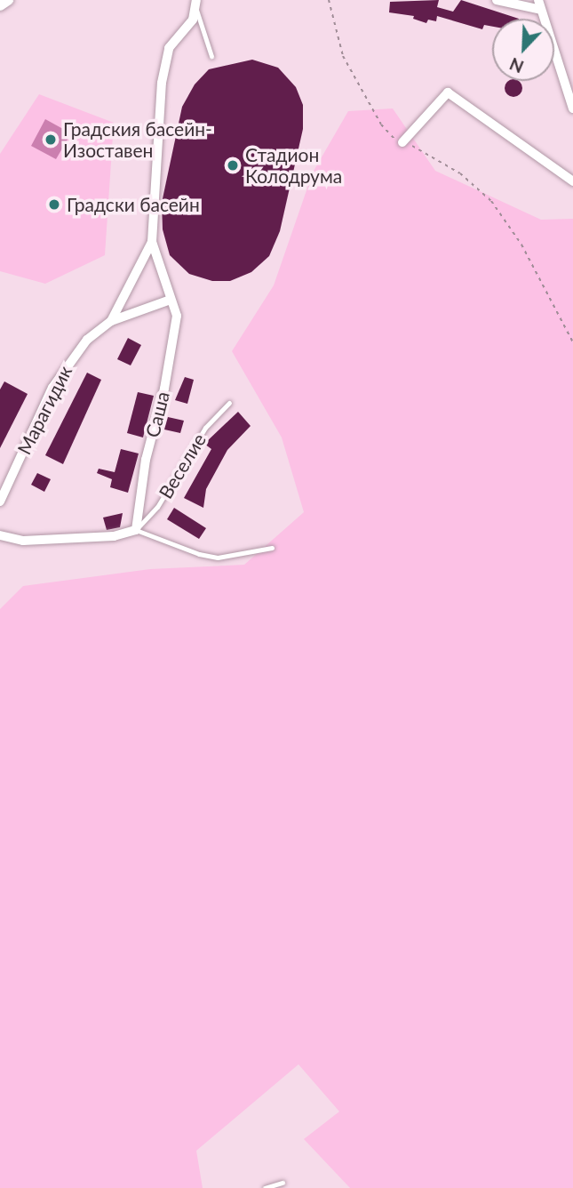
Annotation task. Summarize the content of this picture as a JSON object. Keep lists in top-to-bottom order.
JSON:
{
  "streets": {
    "street": ["Марагидик", "Саша"],
    "lane": ["Веселие"]
  },
  "crossings": [
    ["Марагидик", "Саша"],
    ["Саша", "Веселие"]
  ],
  "places": ["Градския басейн- Изоставен", "Стадион Колодрума", "Градски басейн"],
  "north": "bottom left"
}
